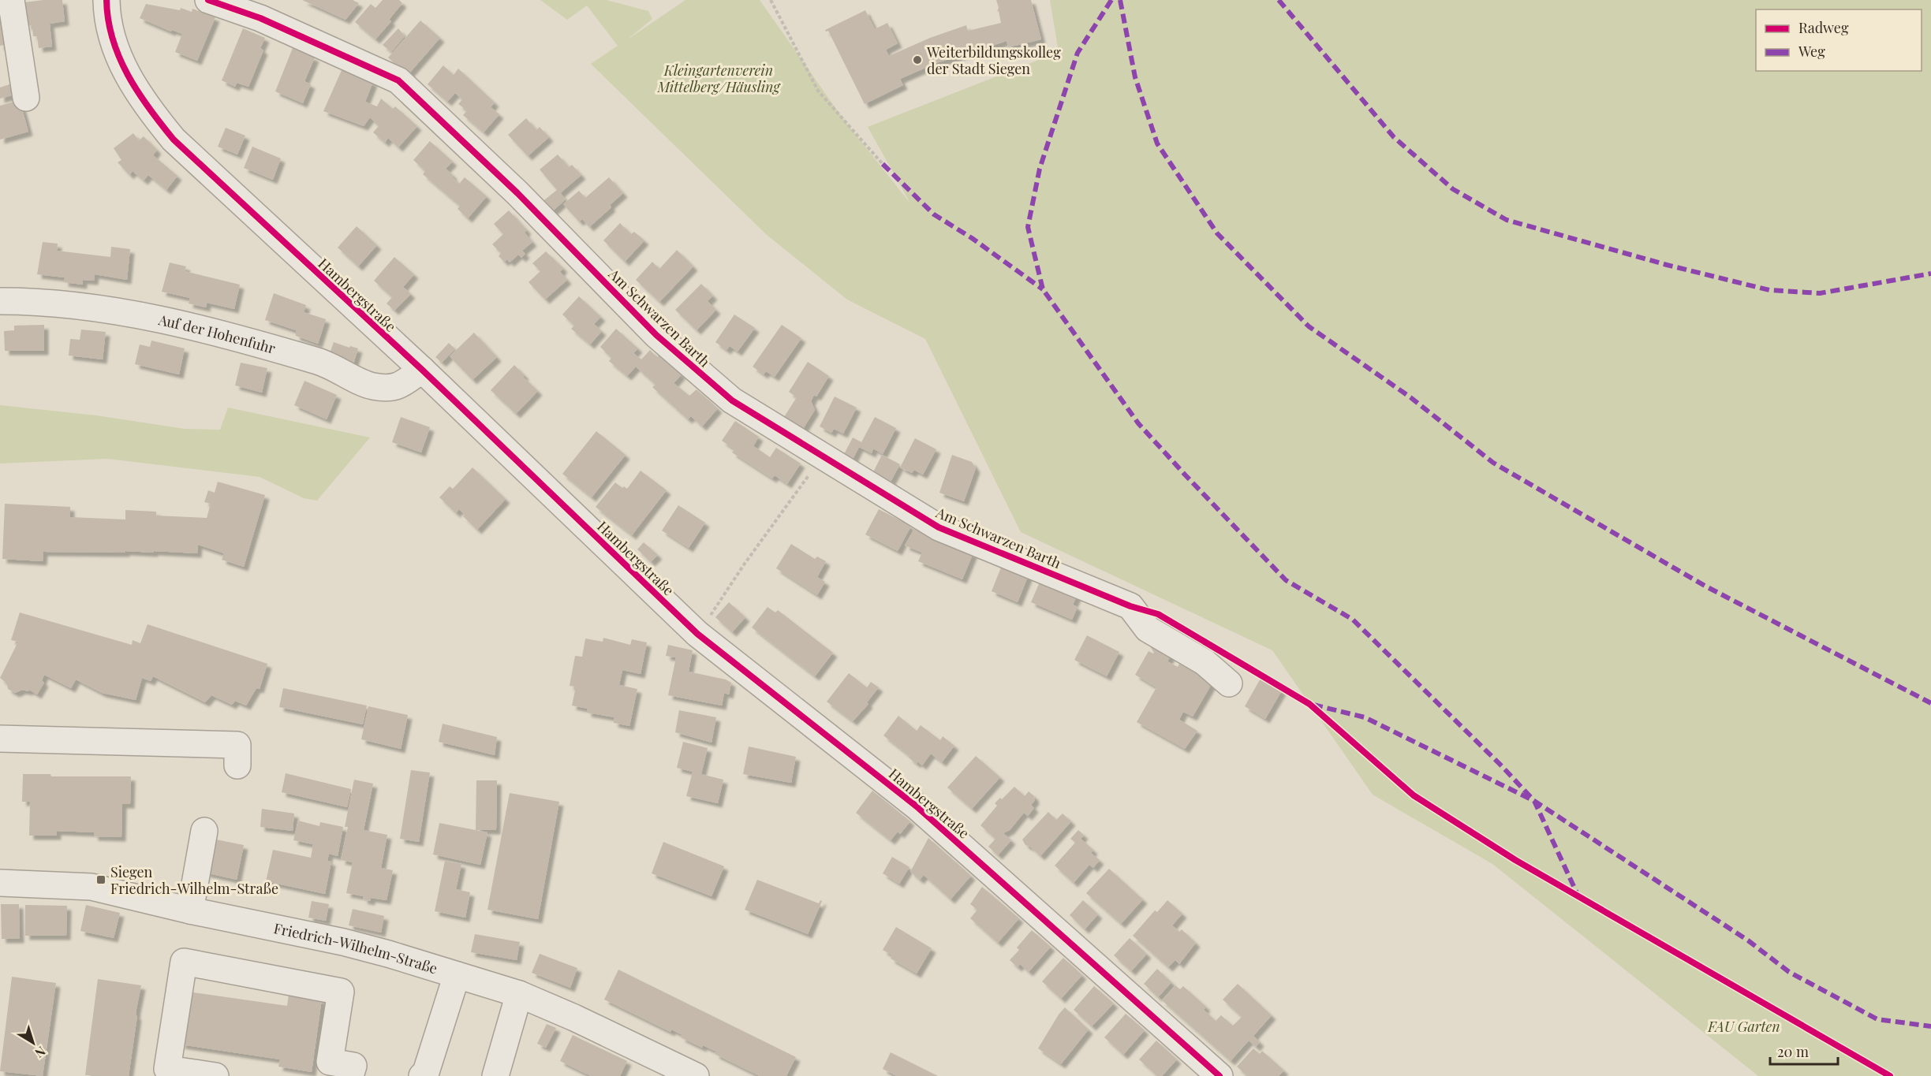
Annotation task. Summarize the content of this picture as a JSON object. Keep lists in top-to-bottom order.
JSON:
{
  "streets": {
    "street": [
      "Hambergstraße",
      "Am Schwarzen Barth",
      "Auf der Hohenfuhr",
      "Friedrich-Wilhelm-Straße"
    ]
  },
  "crossings": [
    ["Hambergstraße", "Auf der Hohenfuhr"]
  ],
  "parks": ["Kleingartenverein Mittelberg/Häusling", "FAU Garten"],
  "places": {
    "other": ["Weiterbildungskolleg der Stadt Siegen"],
    "transit": ["Siegen Friedrich-Wilhelm-Straße"]
  },
  "legend": ["Radweg", "Weg"],
  "scale_bar": "20 m",
  "north": "bottom right"
}
